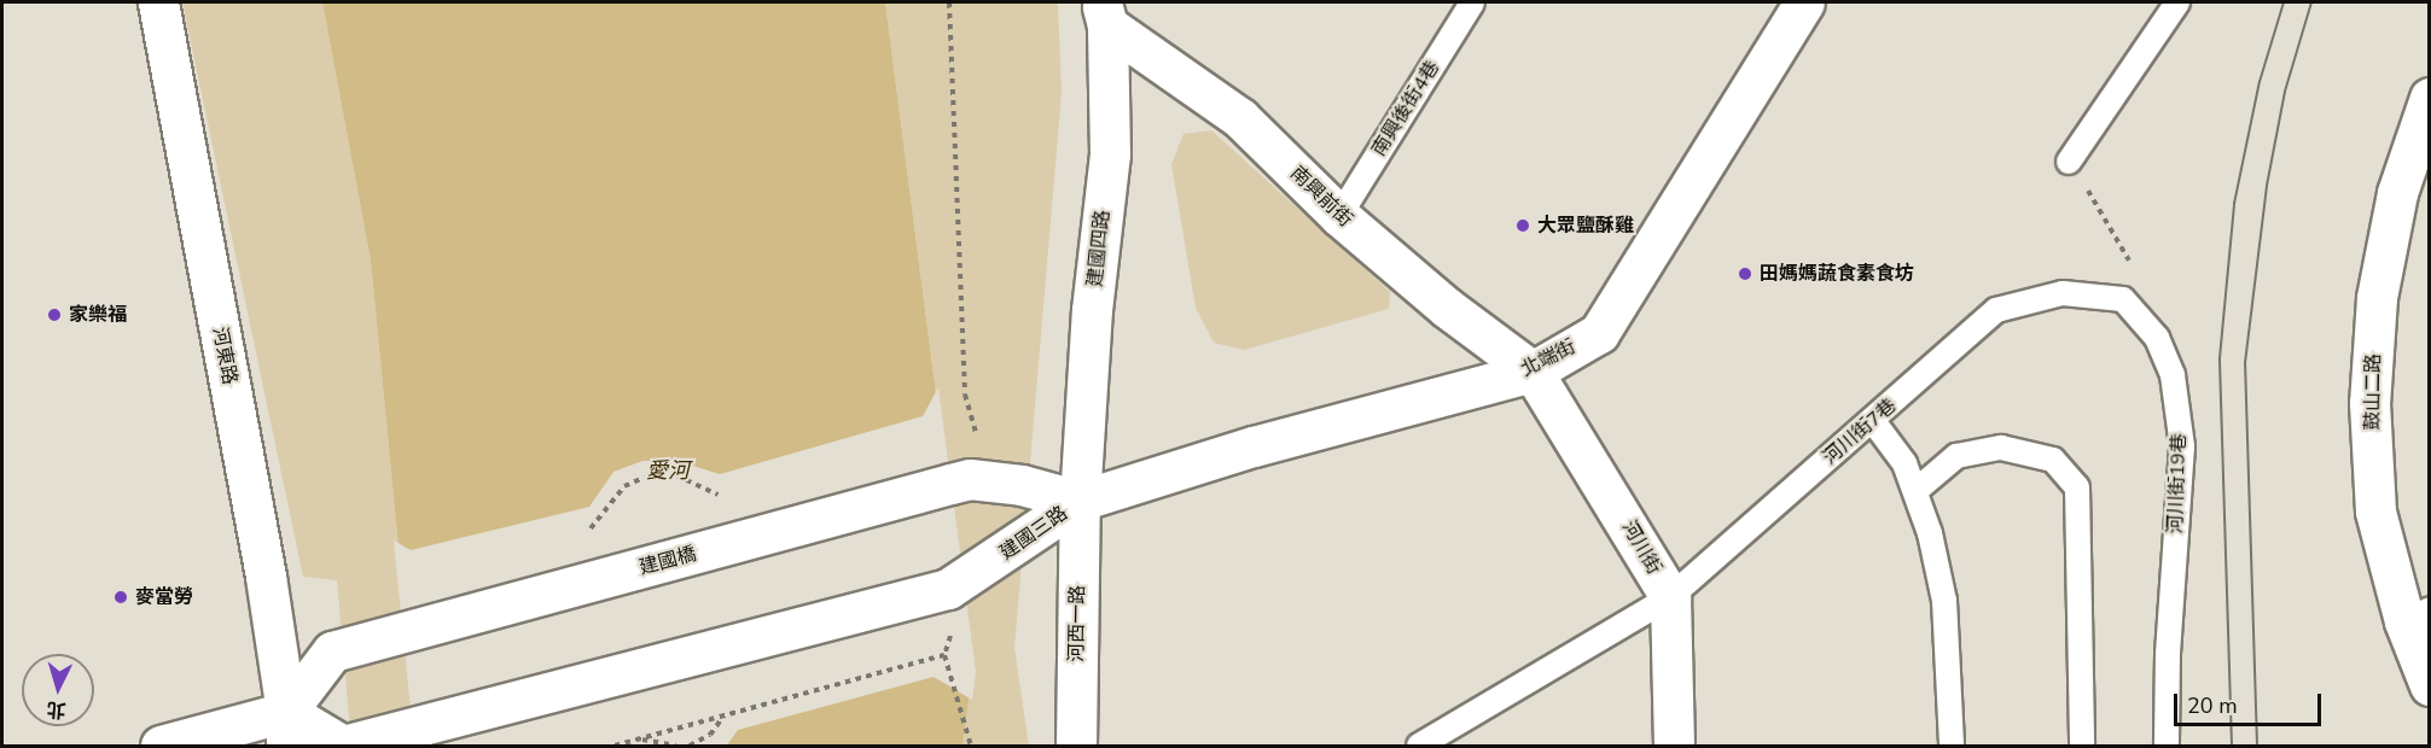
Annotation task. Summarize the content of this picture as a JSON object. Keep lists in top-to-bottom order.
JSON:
{
  "streets": {
    "street": [
      "南興前街",
      "建國四路",
      "河東路",
      "北端街",
      "鼓山二路",
      "建國三路",
      "河川街",
      "建國橋",
      "河西一路"
    ],
    "lane": ["南興後街4巷", "河川街7巷", "河川街19巷"]
  },
  "crossings": [
    ["南興後街4巷", "南興前街"],
    ["南興前街", "建國四路"],
    ["南興前街", "北端街"],
    ["南興前街", "河川街"],
    ["建國四路", "北端街"],
    ["建國四路", "建國三路"],
    ["建國四路", "河西一路"],
    ["河東路", "建國橋"],
    ["北端街", "建國三路"],
    ["北端街", "河川街"],
    ["北端街", "河西一路"],
    ["河川街7巷", "河川街19巷"],
    ["河川街7巷", "河川街"],
    ["建國三路", "建國橋"],
    ["建國三路", "河西一路"]
  ],
  "water": ["愛河"],
  "places": [
    "大眾鹽酥雞",
    "田媽媽蔬食素食坊",
    "家樂福",
    "麥當勞"
  ],
  "scale_bar": "20 m",
  "north": "bottom"
}
